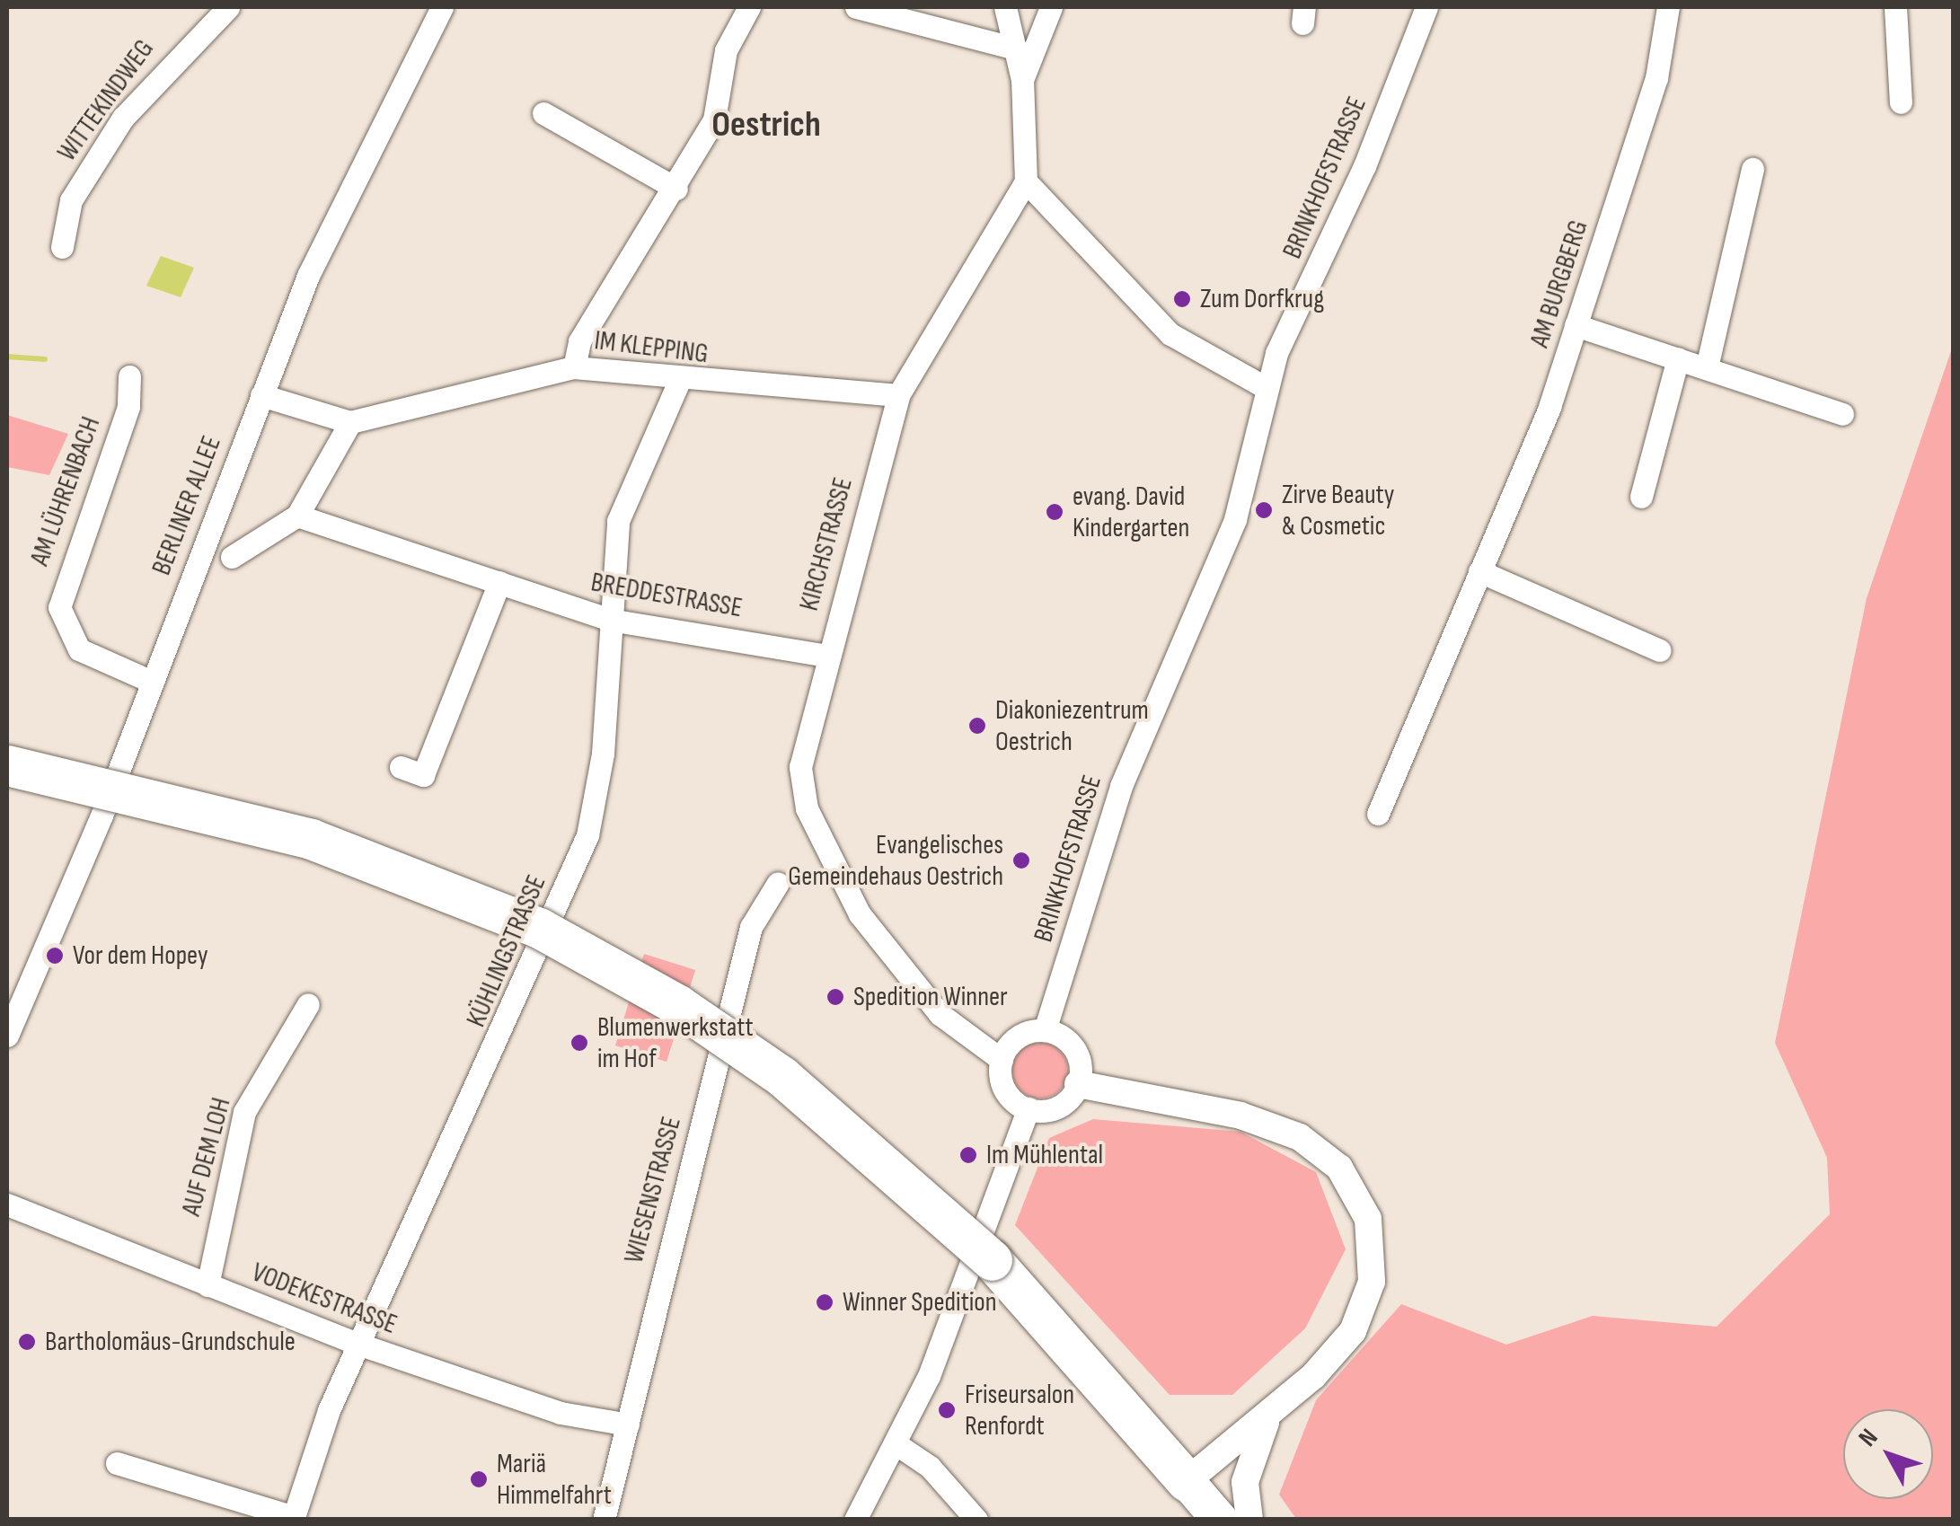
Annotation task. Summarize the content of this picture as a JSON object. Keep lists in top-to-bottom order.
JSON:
{
  "streets": {
    "street": [
      "WITTEKINDWEG",
      "BRINKHOFSTRASSE",
      "AM BURGBERG",
      "IM KLEPPING",
      "AM LÜHRENBACH",
      "BERLINER ALLEE",
      "KIRCHSTRASSE",
      "BREDDESTRASSE",
      "KÜHLINGSTRASSE",
      "AUF DEM LOH",
      "WIESENSTRASSE",
      "VODEKESTRASSE"
    ]
  },
  "crossings": [
    ["BRINKHOFSTRASSE", "KIRCHSTRASSE"],
    ["IM KLEPPING", "KIRCHSTRASSE"],
    ["IM KLEPPING", "KÜHLINGSTRASSE"],
    ["AM LÜHRENBACH", "BERLINER ALLEE"],
    ["KIRCHSTRASSE", "BREDDESTRASSE"],
    ["BREDDESTRASSE", "KÜHLINGSTRASSE"],
    ["KÜHLINGSTRASSE", "VODEKESTRASSE"],
    ["AUF DEM LOH", "VODEKESTRASSE"],
    ["WIESENSTRASSE", "VODEKESTRASSE"]
  ],
  "districts": ["Oestrich"],
  "places": [
    "Zum Dorfkrug",
    "Zirve Beauty & Cosmetic",
    "evang. David Kindergarten",
    "Diakoniezentrum Oestrich",
    "Evangelisches Gemeindehaus Oestrich",
    "Vor dem Hopey",
    "Spedition Winner",
    "Blumenwerkstatt im Hof",
    "Im Mühlental",
    "Winner Spedition",
    "Bartholomäus-Grundschule",
    "Friseursalon Renfordt",
    "Mariä Himmelfahrt"
  ],
  "north": "top left"
}
